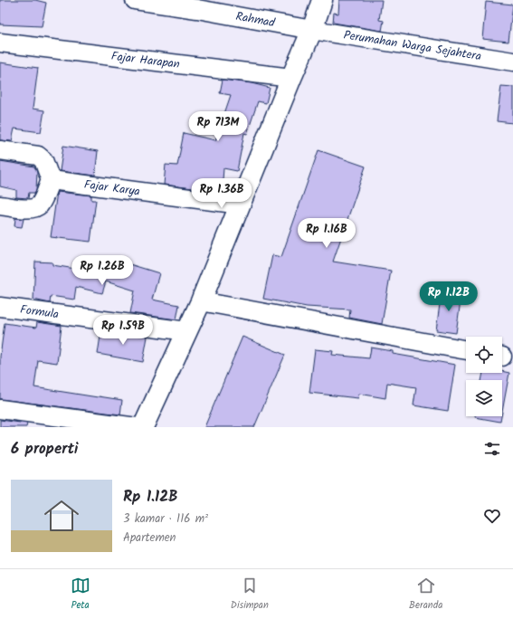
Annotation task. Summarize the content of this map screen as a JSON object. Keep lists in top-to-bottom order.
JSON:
{
  "streets": {
    "street": [
      "Rahmad",
      "Perumahan Warga Sejahtera",
      "Fajar Harapan",
      "Fajar Karya",
      "Formula"
    ]
  },
  "crossings": [
    ["Rahmad", "Perumahan Warga Sejahtera"]
  ],
  "page": {
    "price": [
      "Rp 713M",
      "Rp 1.36B",
      "Rp 1.16B",
      "Rp 1.26B",
      "Rp 1.12B",
      "Rp 1.59B"
    ],
    "heading": "6 properti",
    "list": [
      {
        "name": "Rp 1.12B",
        "note": "3 kamar · 116 m² · Apartemen"
      }
    ],
    "tabs": ["Peta", "Disimpan", "Beranda"]
  }
}
